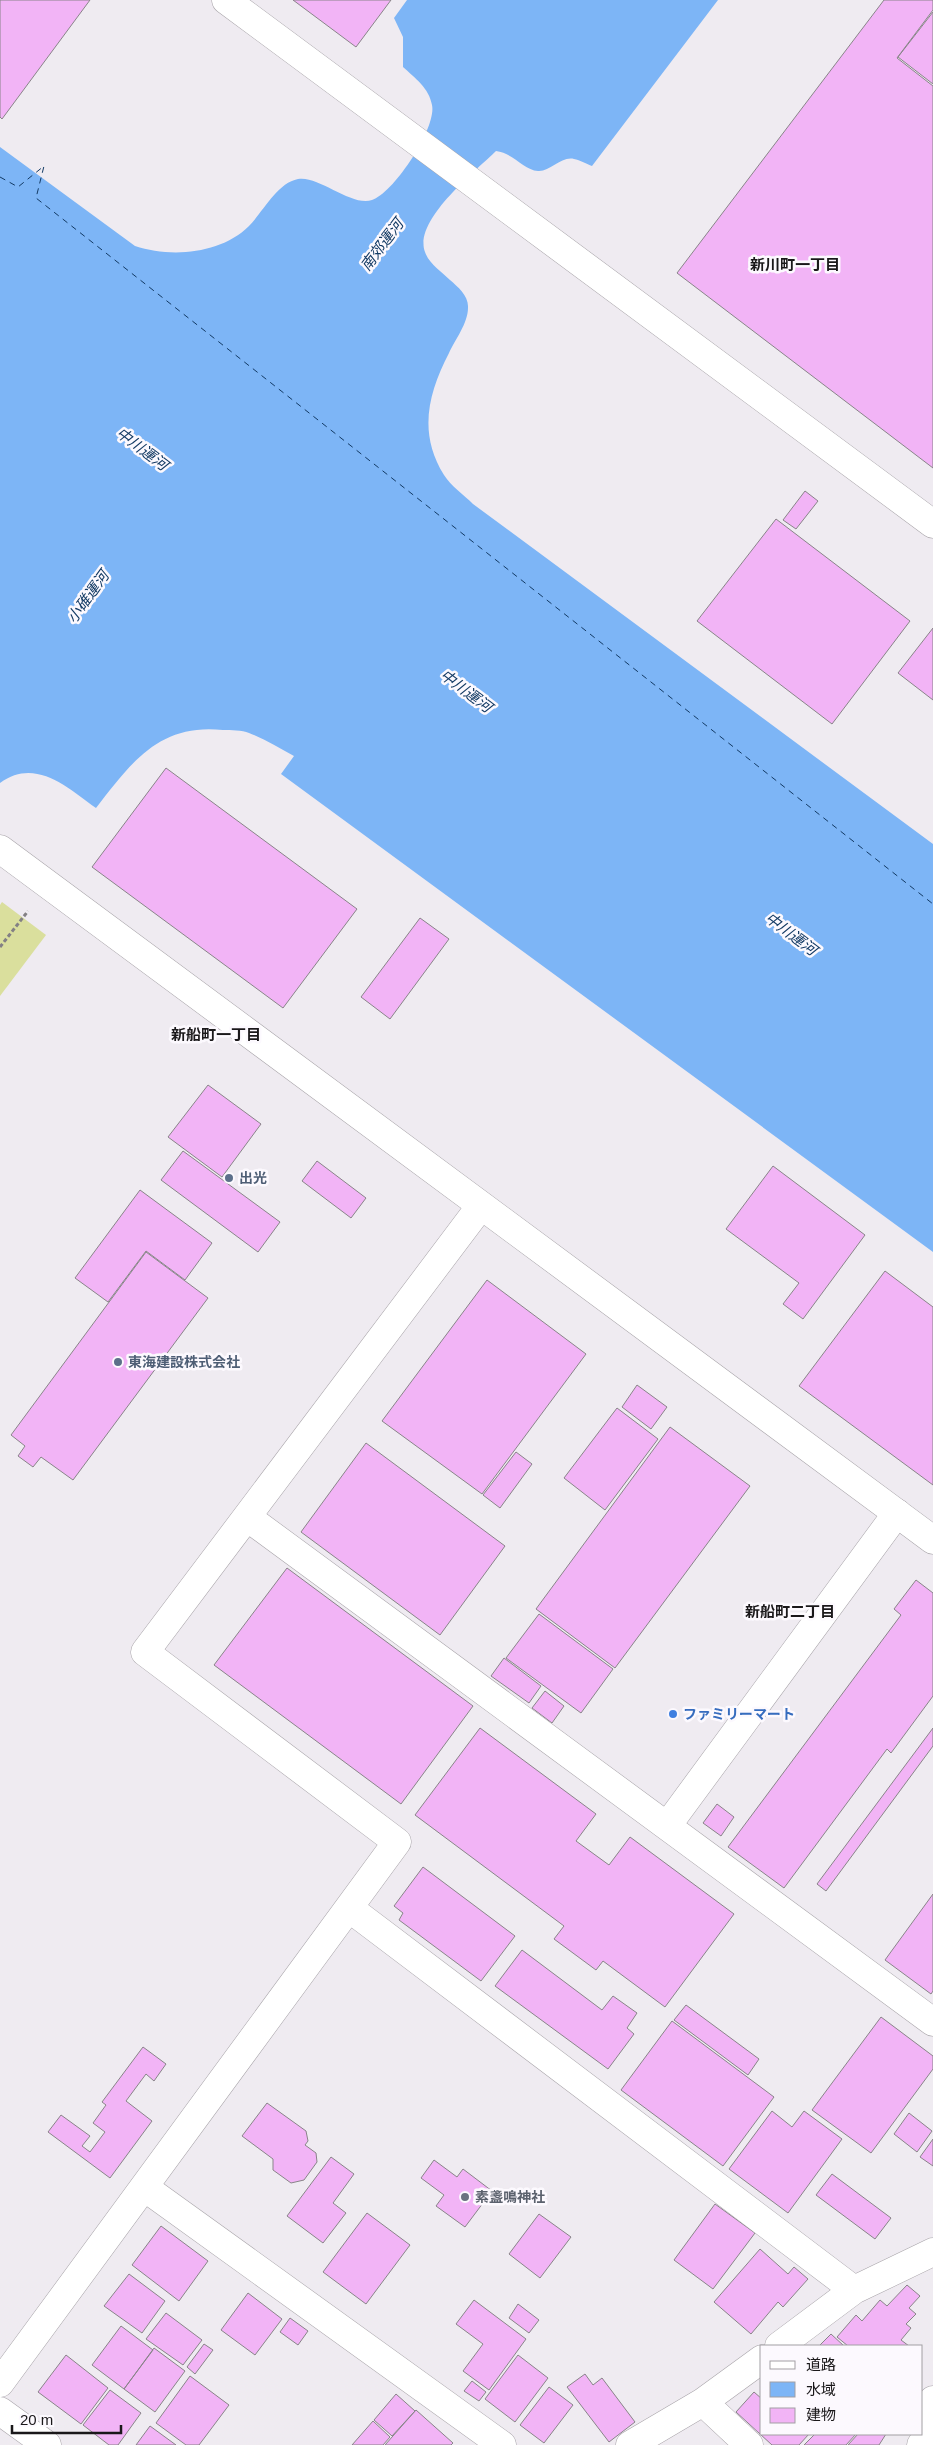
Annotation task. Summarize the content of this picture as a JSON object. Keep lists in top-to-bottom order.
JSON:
{
  "districts": ["新川町一丁目", "新船町一丁目", "新船町二丁目"],
  "water": ["南郊運河", "中川運河", "小碓運河"],
  "places": [
    "出光",
    "東海建設株式会社",
    "ファミリーマート",
    "素盞鳴神社"
  ],
  "legend": ["道路", "水域", "建物"],
  "scale_bar": "20 m"
}
